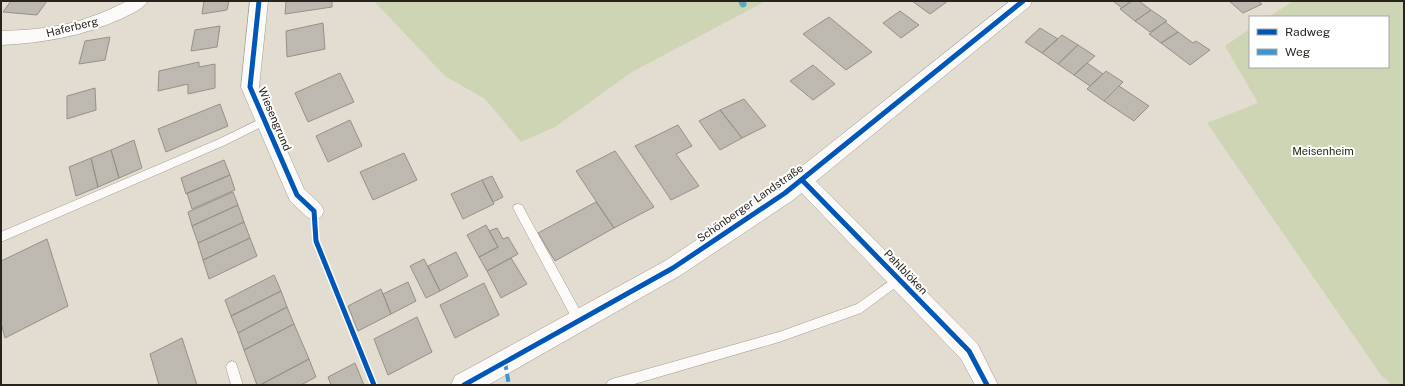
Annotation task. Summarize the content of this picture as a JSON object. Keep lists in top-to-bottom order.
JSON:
{
  "streets": {
    "main road": ["Schönberger Landstraße"],
    "street": ["Haferberg", "Wiesengrund", "Pahlblöken"]
  },
  "crossings": [
    ["Schönberger Landstraße", "Pahlblöken"]
  ],
  "parks": ["Meisenheim"],
  "legend": ["Radweg", "Weg"]
}
